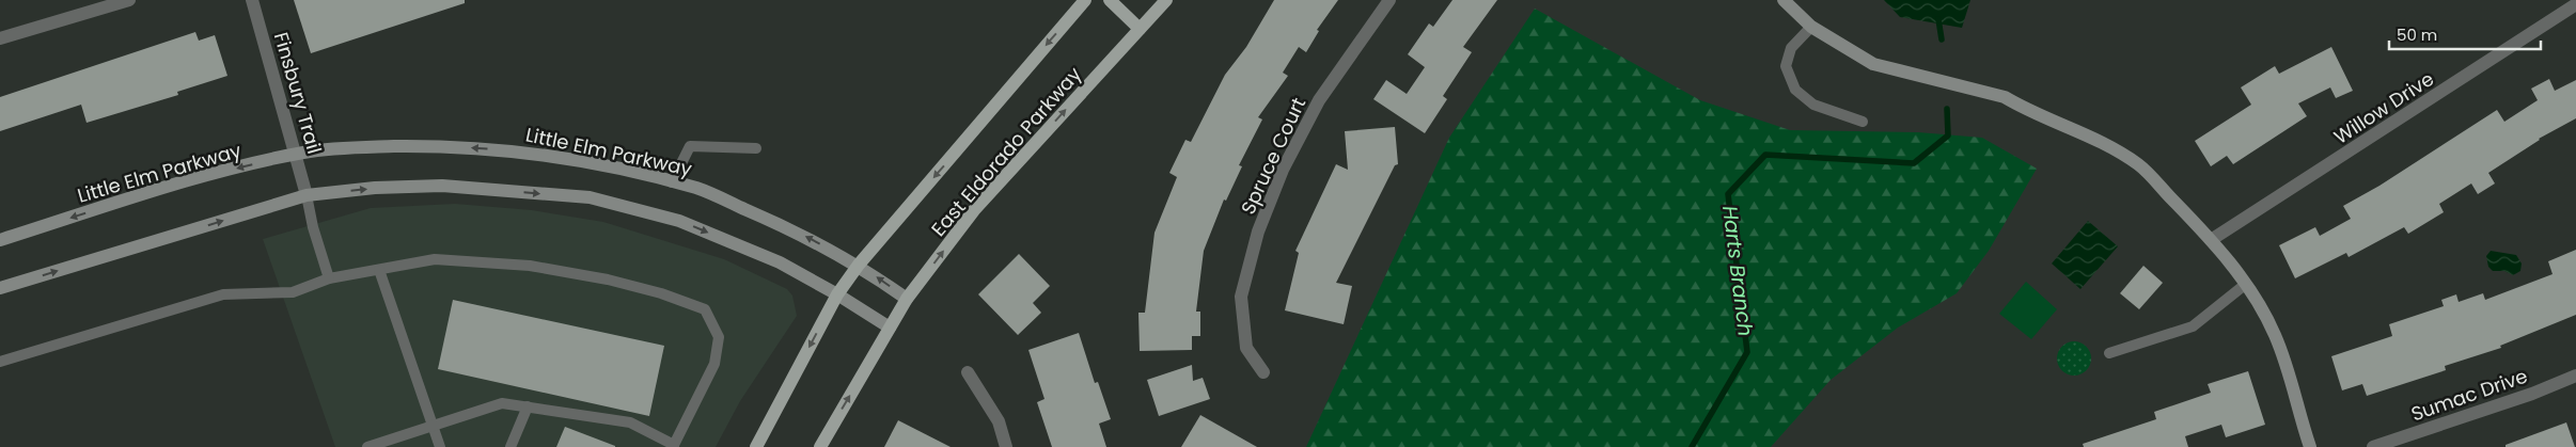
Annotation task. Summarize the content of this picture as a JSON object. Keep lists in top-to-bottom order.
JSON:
{
  "streets": {
    "main road": ["Little Elm Parkway", "East Eldorado Parkway"],
    "street": [
      "Finsbury Trail",
      "Willow Drive",
      "Spruce Court",
      "Sumac Drive"
    ]
  },
  "crossings": [
    ["Finsbury Trail", "Little Elm Parkway"],
    ["Little Elm Parkway", "East Eldorado Parkway"]
  ],
  "water": ["Harts Branch"],
  "scale_bar": "50 m"
}
